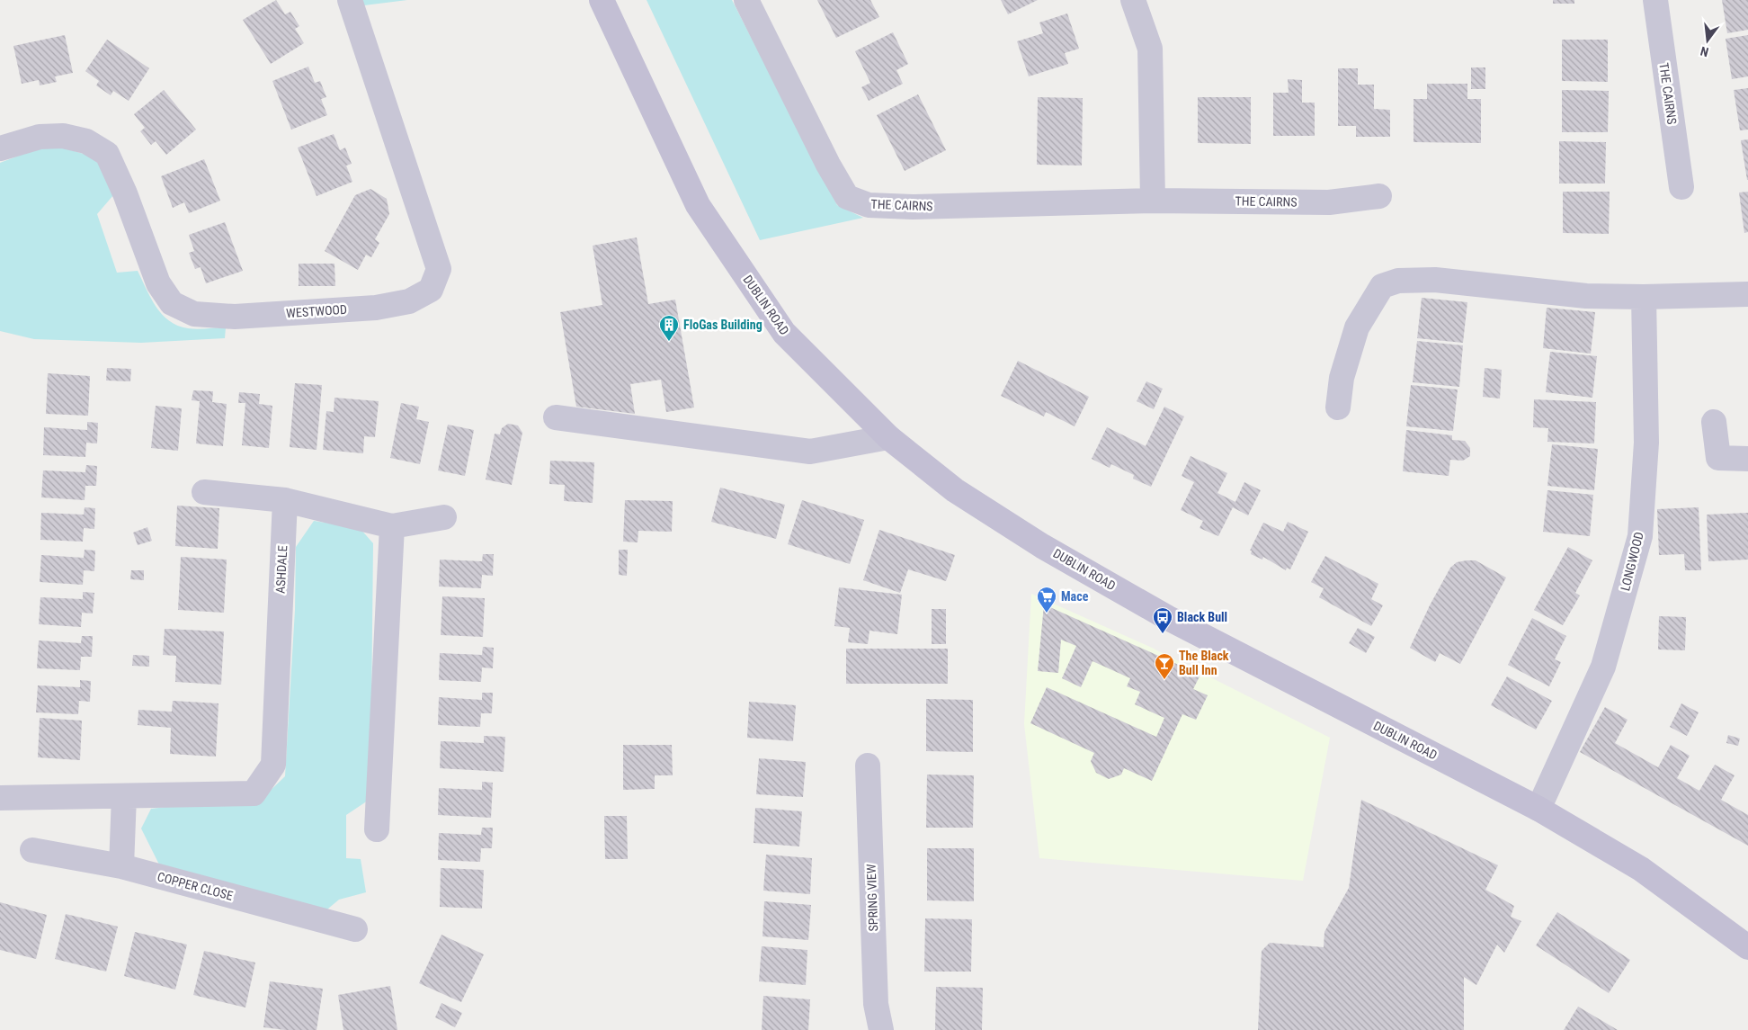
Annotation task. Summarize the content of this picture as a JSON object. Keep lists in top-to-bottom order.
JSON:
{
  "streets": {
    "main road": ["DUBLIN ROAD"],
    "street": [
      "THE CAIRNS",
      "WESTWOOD",
      "LONGWOOD",
      "ASHDALE",
      "COPPER CLOSE",
      "SPRING VIEW"
    ]
  },
  "crossings": [
    ["DUBLIN ROAD", "LONGWOOD"]
  ],
  "places": {
    "building": ["FloGas Building"],
    "supermarket": ["Mace"],
    "bus stop": ["Black Bull"],
    "bar": ["The Black Bull Inn"]
  },
  "north": "bottom"
}
